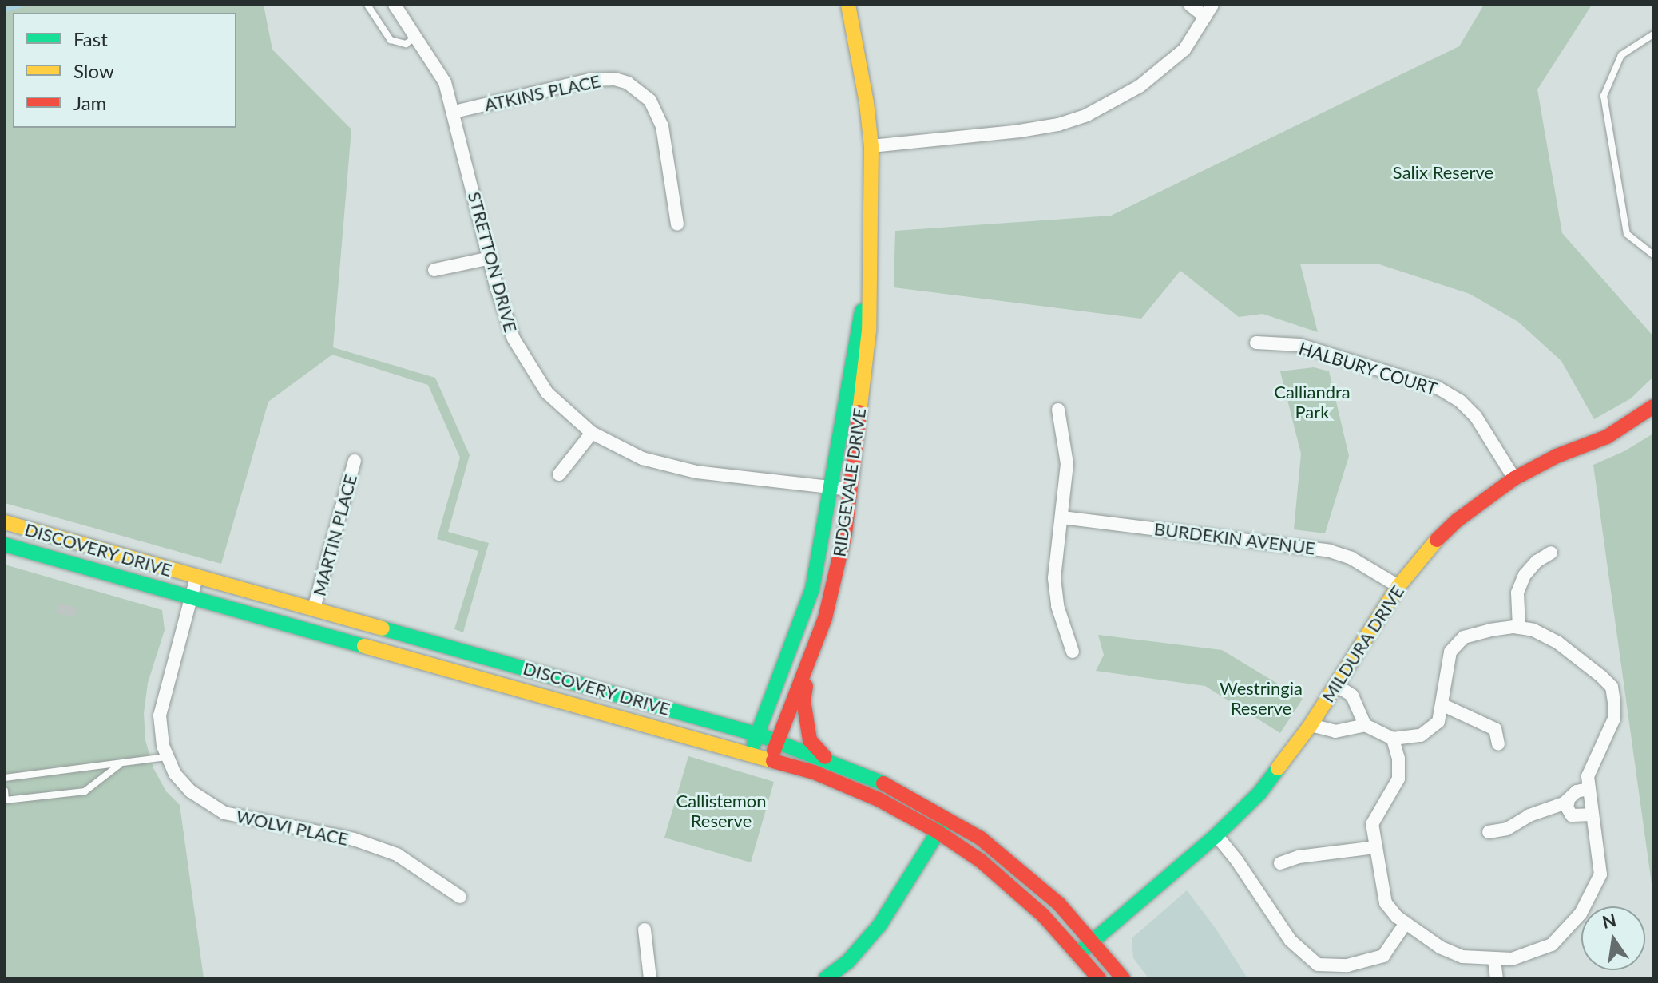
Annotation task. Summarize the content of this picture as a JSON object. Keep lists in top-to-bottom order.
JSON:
{
  "streets": {
    "main road": ["RIDGEVALE DRIVE", "DISCOVERY DRIVE", "MILDURA DRIVE"],
    "street": [
      "ATKINS PLACE",
      "STRETTON DRIVE",
      "HALBURY COURT",
      "MARTIN PLACE",
      "BURDEKIN AVENUE",
      "WOLVI PLACE"
    ]
  },
  "crossings": [
    ["ATKINS PLACE", "STRETTON DRIVE"],
    ["STRETTON DRIVE", "RIDGEVALE DRIVE"],
    ["HALBURY COURT", "MILDURA DRIVE"],
    ["RIDGEVALE DRIVE", "DISCOVERY DRIVE"],
    ["MARTIN PLACE", "DISCOVERY DRIVE"],
    ["BURDEKIN AVENUE", "MILDURA DRIVE"],
    ["DISCOVERY DRIVE", "MILDURA DRIVE"],
    ["DISCOVERY DRIVE", "WOLVI PLACE"]
  ],
  "parks": [
    "Salix Reserve",
    "Calliandra Park",
    "Westringia Reserve",
    "Callistemon Reserve"
  ],
  "legend": ["Fast", "Slow", "Jam"],
  "north": "top"
}
